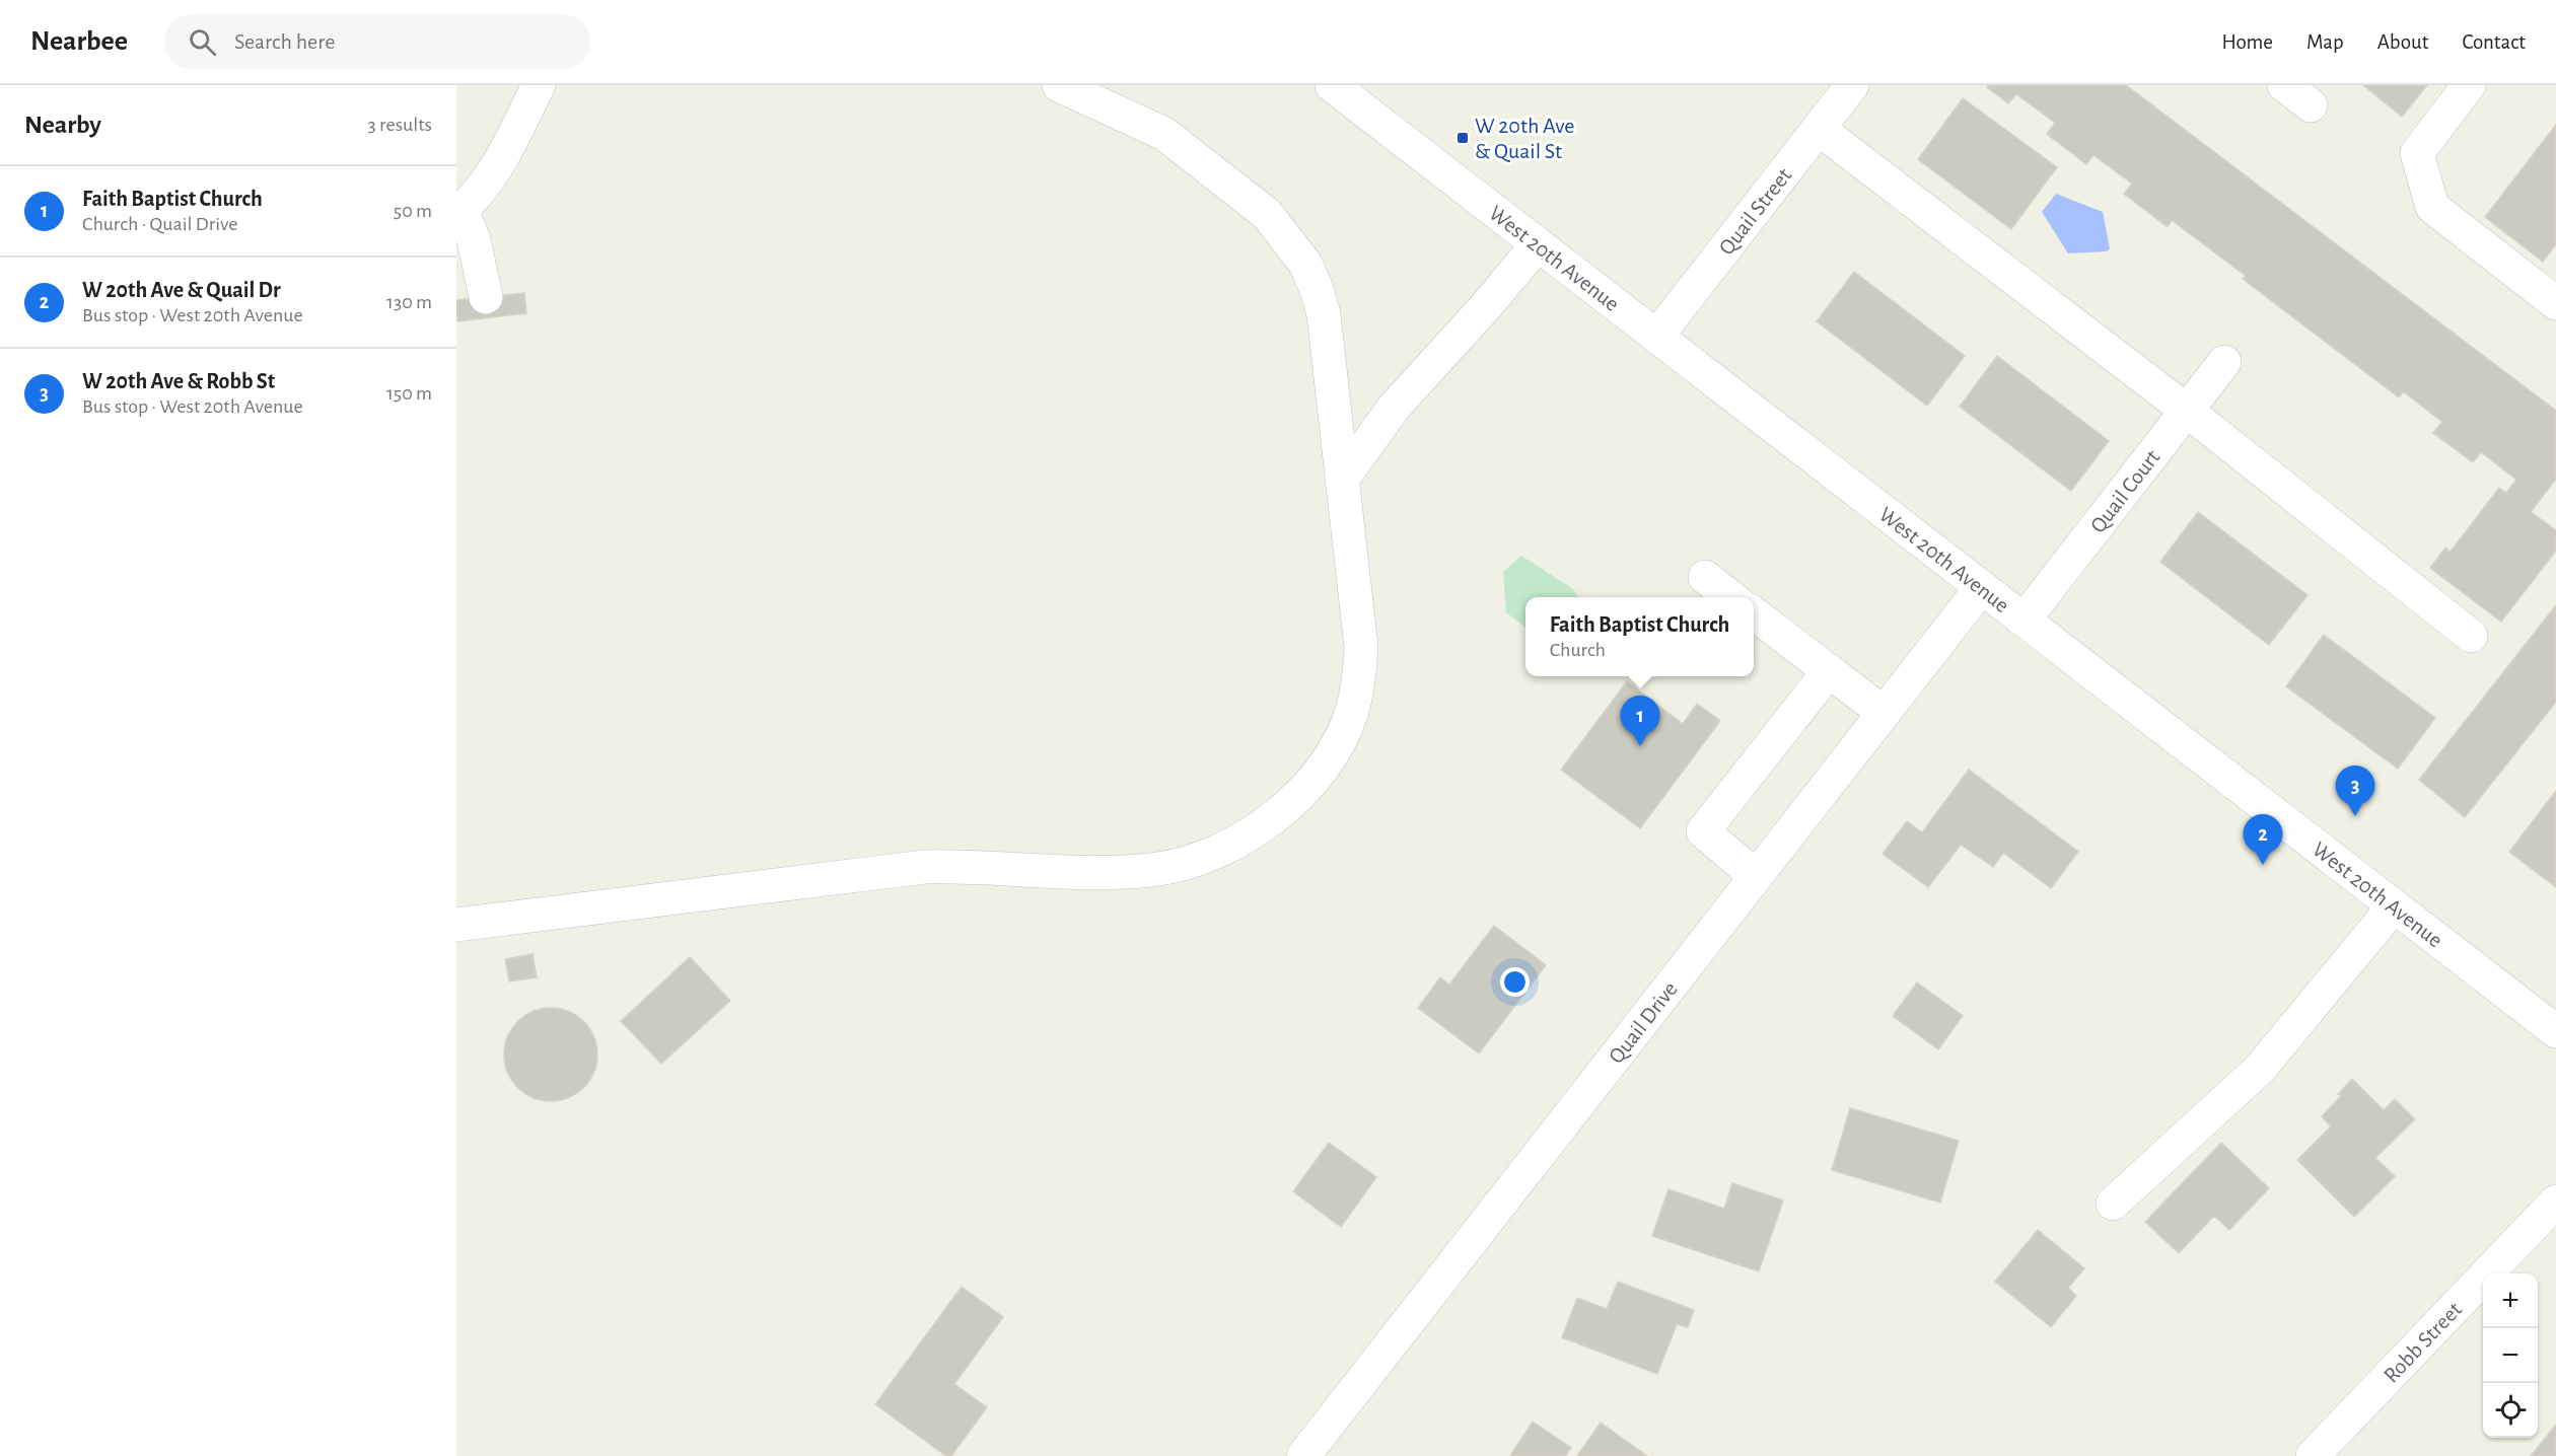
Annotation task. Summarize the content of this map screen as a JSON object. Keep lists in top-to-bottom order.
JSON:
{
  "streets": {
    "street": [
      "Quail Street",
      "West 20th Avenue",
      "Quail Court",
      "Quail Drive",
      "Robb Street"
    ]
  },
  "crossings": [
    ["Quail Street", "West 20th Avenue"],
    ["West 20th Avenue", "Quail Court"],
    ["West 20th Avenue", "Quail Drive"]
  ],
  "places": {
    "transit": ["W 20th Ave & Quail St"]
  },
  "page": {
    "header": "Nearbee",
    "search": "Search here",
    "nav": [
      "Home",
      "Map",
      "About",
      "Contact"
    ],
    "heading": ["Nearby", "3 results"],
    "list": [
      {
        "mark": "1",
        "name": "Faith Baptist Church",
        "note": "Church · Quail Drive",
        "value": "50 m"
      },
      {
        "mark": "2",
        "name": "W 20th Ave & Quail Dr",
        "note": "Bus stop · West 20th Avenue",
        "value": "130 m"
      },
      {
        "mark": "3",
        "name": "W 20th Ave & Robb St",
        "note": "Bus stop · West 20th Avenue",
        "value": "150 m"
      }
    ],
    "popup": ["Faith Baptist Church", "Church"],
    "pins": ["1", "3", "2"],
    "map_buttons": ["+", "−"]
  }
}
